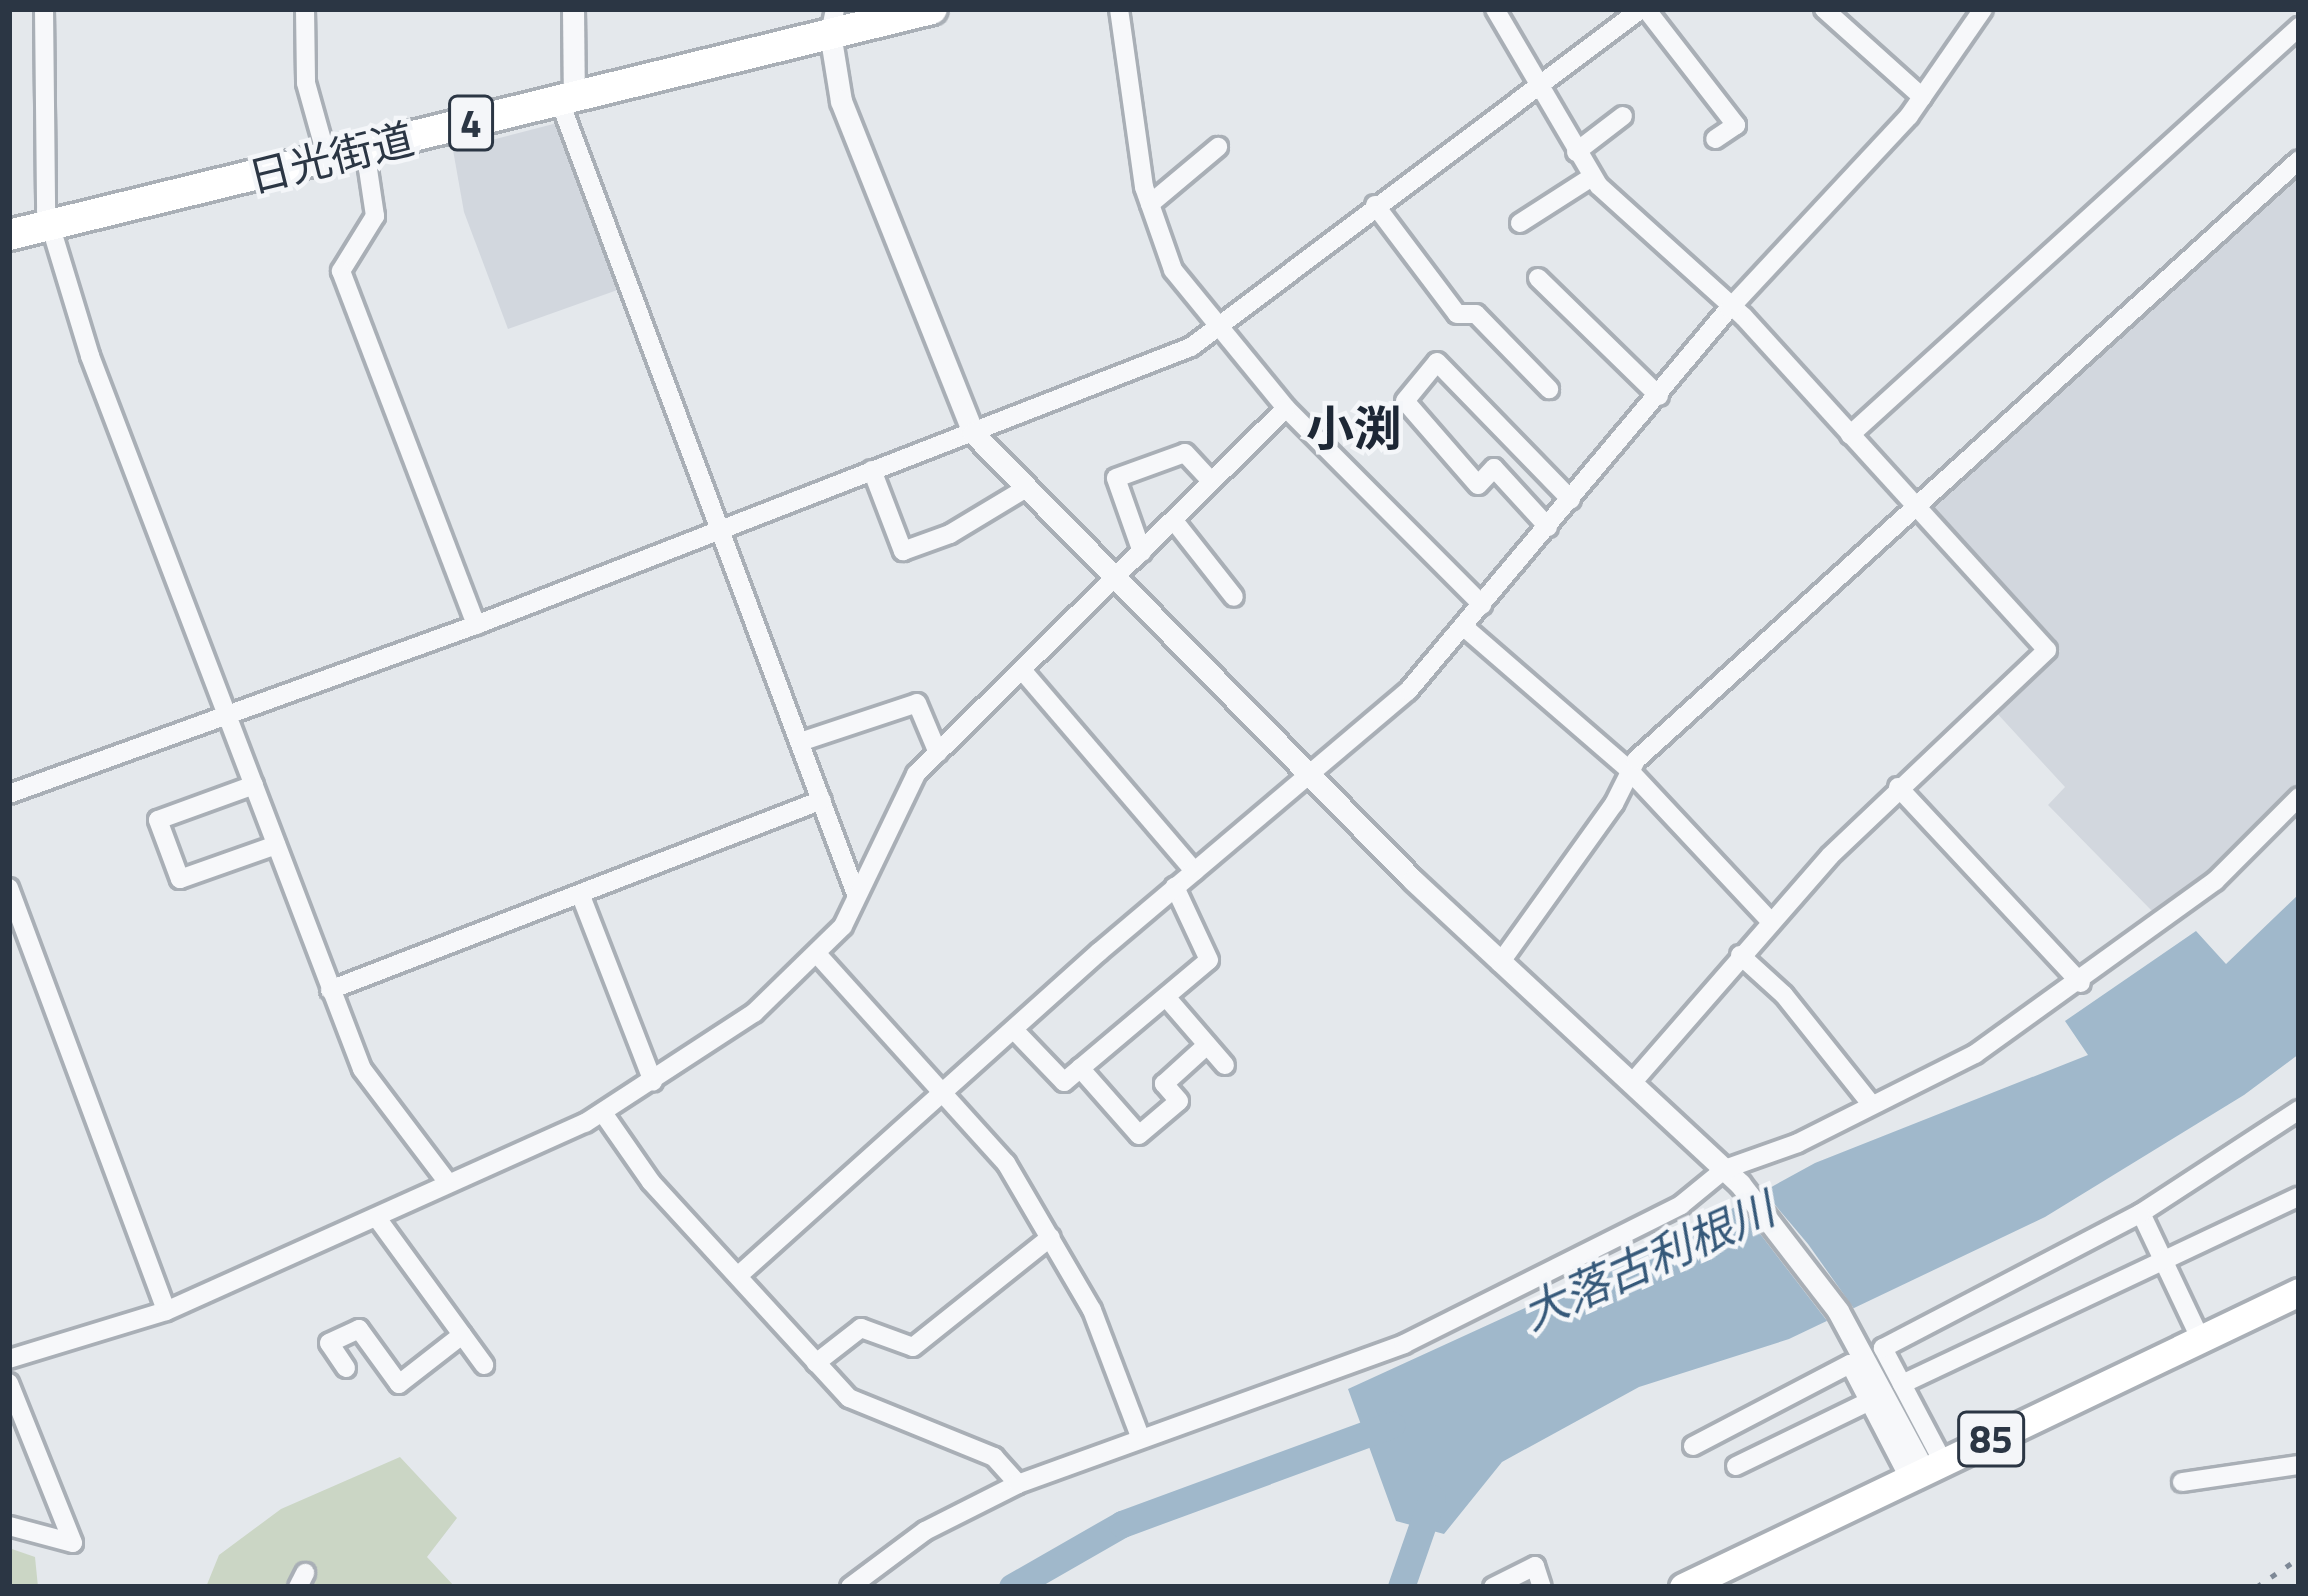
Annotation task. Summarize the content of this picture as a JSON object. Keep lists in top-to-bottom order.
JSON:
{
  "streets": {
    "highway": ["4", "日光街道"],
    "main road": ["85"]
  },
  "districts": ["小渕"],
  "water": ["大落古利根川"]
}
